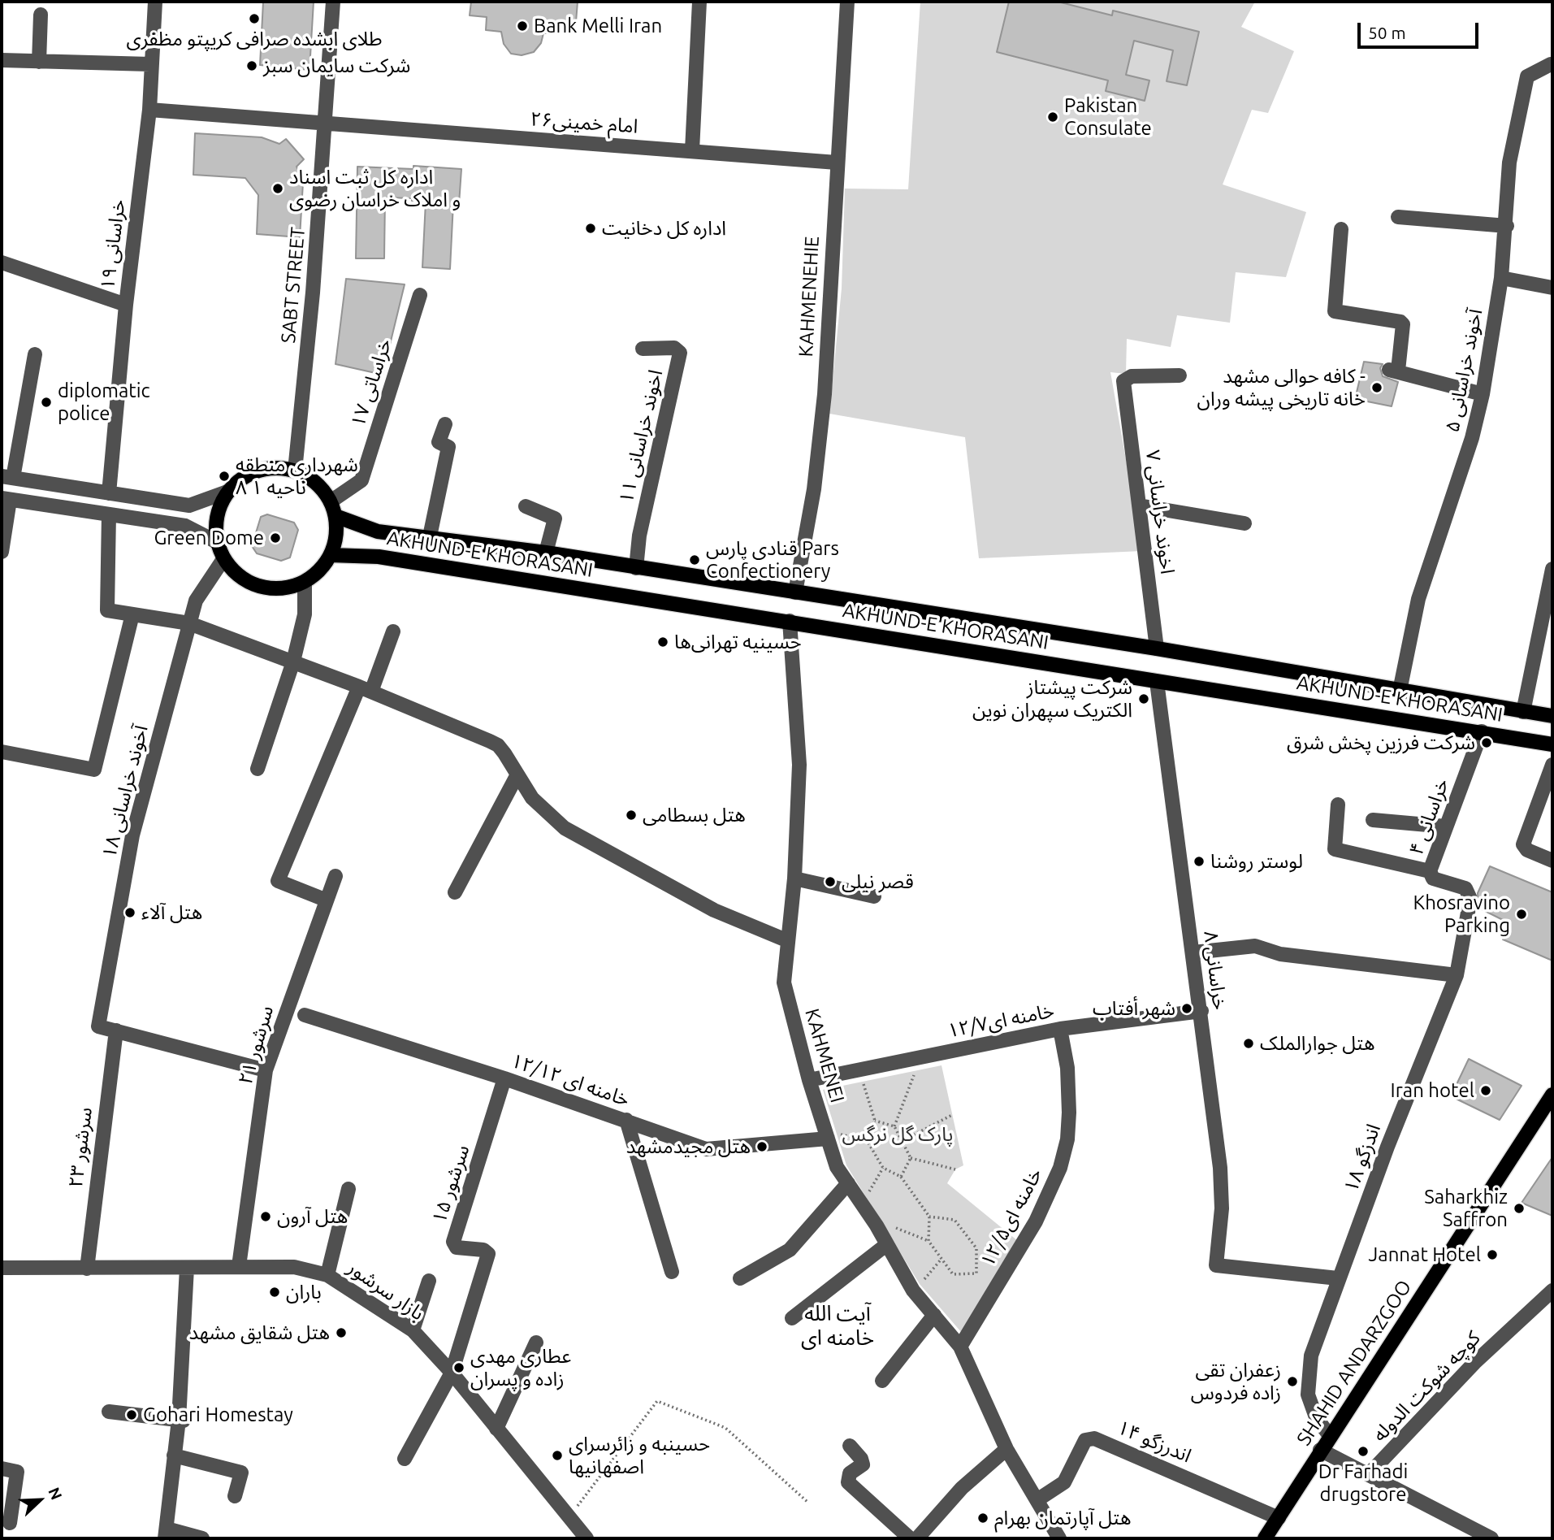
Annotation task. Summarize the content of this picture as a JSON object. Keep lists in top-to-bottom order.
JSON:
{
  "streets": {
    "main road": ["AKHUND-E KHORASANI", "SHAHID ANDARZGOO"],
    "street": [
      "امام خمینی۲۶",
      "خراسانی ۱۹",
      "SABT STREET",
      "KAHMENEHIE",
      "آخوند خراسانی ۵",
      "خراساتی ۱۷",
      "اخوند خراسانی ۱۱",
      "اخوند خراسانی ۷",
      "آخوند خراسانی ۱۸",
      "خراسانی ۴",
      "خراسانی ۸",
      "خامنه ای۱۲/۷",
      "سرشور ۲۱",
      "KAHMENEI",
      "خامنه ای ۱۲/۱۲",
      "سرشور ۲۳",
      "اندزگو ۱۸",
      "سرشور ۱۵",
      "خامنه ای۱۲/۵",
      "بازار سرشور",
      "کوچه شوکت الدوله",
      "اندرزگو ۱۴"
    ]
  },
  "crossings": [
    ["امام خمینی۲۶", "خراسانی ۱۹"],
    ["امام خمینی۲۶", "SABT STREET"],
    ["امام خمینی۲۶", "KAHMENEHIE"],
    ["SABT STREET", "خراساتی ۱۷"],
    ["SABT STREET", "AKHUND-E KHORASANI"],
    ["SABT STREET", "آخوند خراسانی ۱۸"],
    ["KAHMENEHIE", "AKHUND-E KHORASANI"],
    ["آخوند خراسانی ۵", "AKHUND-E KHORASANI"],
    ["خراساتی ۱۷", "AKHUND-E KHORASANI"],
    ["خراساتی ۱۷", "آخوند خراسانی ۱۸"],
    ["اخوند خراسانی ۱۱", "AKHUND-E KHORASANI"],
    ["اخوند خراسانی ۷", "AKHUND-E KHORASANI"],
    ["AKHUND-E KHORASANI", "آخوند خراسانی ۱۸"],
    ["AKHUND-E KHORASANI", "خراسانی ۴"],
    ["AKHUND-E KHORASANI", "خراسانی ۸"],
    ["AKHUND-E KHORASANI", "KAHMENEI"],
    ["آخوند خراسانی ۱۸", "سرشور ۲۳"],
    ["خراسانی ۴", "اندزگو ۱۸"],
    ["خراسانی ۸", "خامنه ای۱۲/۷"],
    ["خراسانی ۸", "اندزگو ۱۸"],
    ["خامنه ای۱۲/۷", "KAHMENEI"],
    ["خامنه ای۱۲/۷", "خامنه ای۱۲/۵"],
    ["سرشور ۲۱", "بازار سرشور"],
    ["KAHMENEI", "خامنه ای ۱۲/۱۲"],
    ["KAHMENEI", "خامنه ای۱۲/۵"],
    ["KAHMENEI", "اندرزگو ۱۴"],
    ["خامنه ای ۱۲/۱۲", "سرشور ۱۵"],
    ["سرشور ۲۳", "بازار سرشور"],
    ["اندزگو ۱۸", "SHAHID ANDARZGOO"],
    ["سرشور ۱۵", "بازار سرشور"],
    ["SHAHID ANDARZGOO", "اندرزگو ۱۴"]
  ],
  "districts": ["آیت الله خامنه ای"],
  "parks": ["پارک گل نرگس"],
  "places": [
    "طلای ابشده صرافی کریپتو مظفری",
    "Bank Melli Iran",
    "شركت سايمان سبز",
    "Pakistan Consulate",
    "اداره کل ثبت اسناد و املاک خراسان رضوی",
    "اداره کل دخانیت",
    "کافه حوالی مشهد - خانه تاریخی پیشه وران",
    "diplomatic police",
    "شهرداری منطقه ۸ ناحیه ۱",
    "Green Dome",
    "قنادی پارس Pars Confectionery",
    "حسینیه تهرانی‌ها",
    "شرکت پیشتاز الکتریک سپهران نوین",
    "شركت فرزين پخش شرق",
    "هتل بسطامی",
    "لوستر روشنا",
    "قصر نیلی",
    "هتل آلاء",
    "Khosravino Parking",
    "شهر أفتاب",
    "هتل جوارالملک",
    "Iran hotel",
    "هتل مجيدمشهد",
    "Saharkhiz Saffron",
    "هتل آرون",
    "Jannat Hotel",
    "باران",
    "هتل شقایق مشهد",
    "عطاری مهدی زاده و پسران",
    "زعفران تقی زاده فردوس",
    "Gohari Homestay",
    "Dr Farhadi drugstore",
    "حسینبه و زائرسرای اصفهانیها",
    "هتل آپارتمان بهرام"
  ],
  "scale_bar": "50 m",
  "north": "top right"
}
